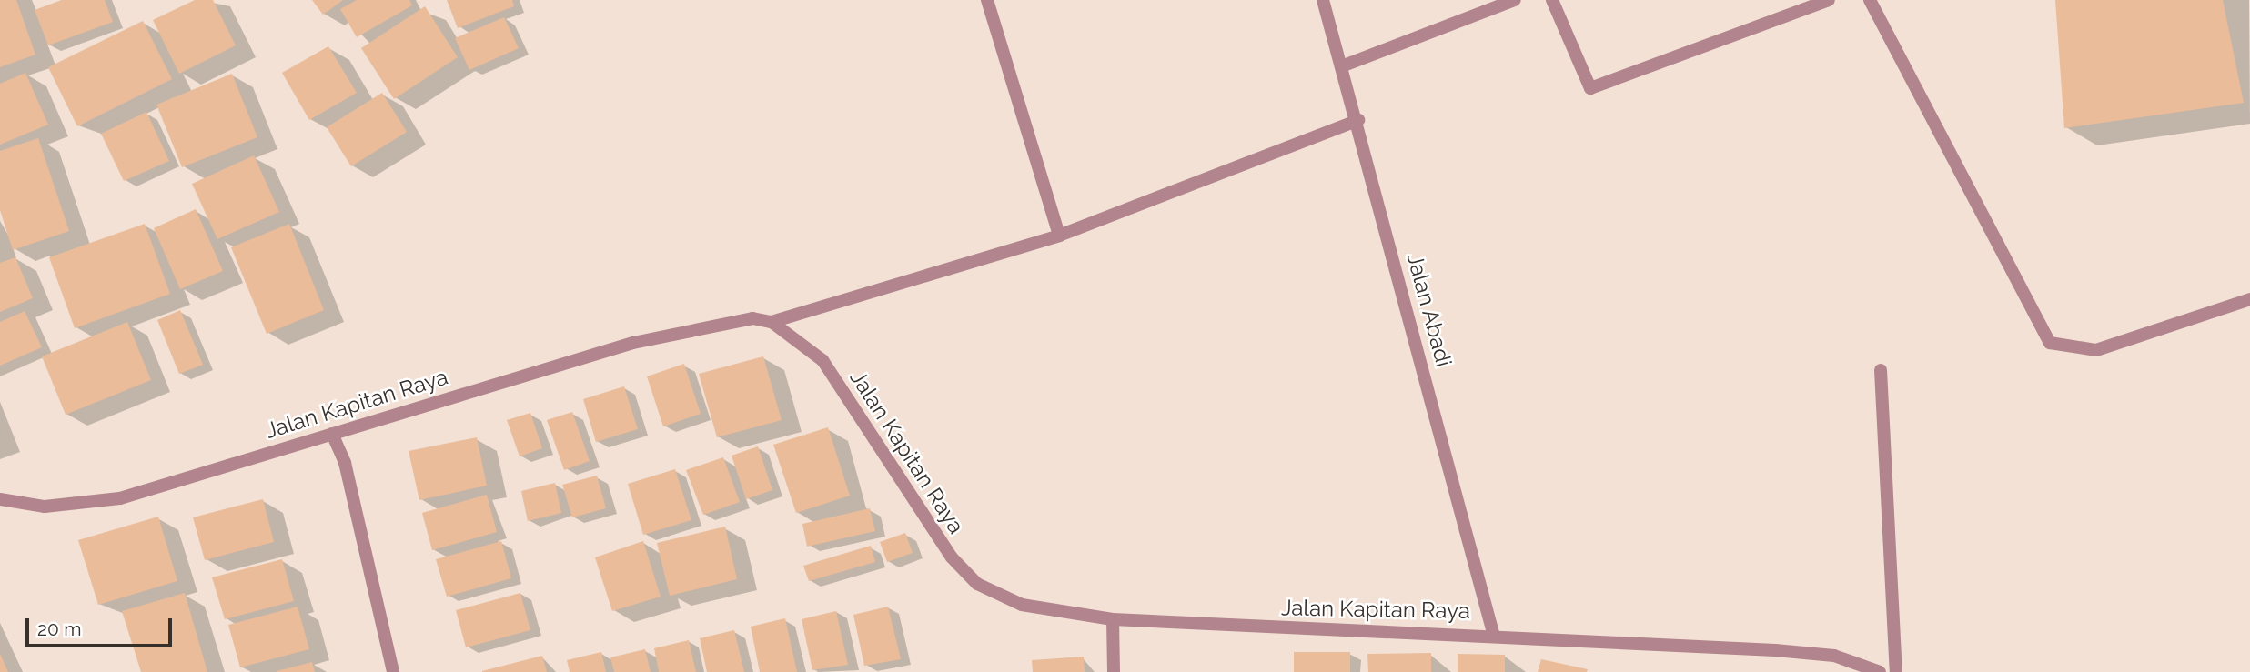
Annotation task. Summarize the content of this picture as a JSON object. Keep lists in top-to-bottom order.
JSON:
{
  "streets": {
    "street": ["Jalan Abadi", "Jalan Kapitan Raya"]
  },
  "crossings": [
    ["Jalan Abadi", "Jalan Kapitan Raya"]
  ],
  "scale_bar": "20 m"
}
